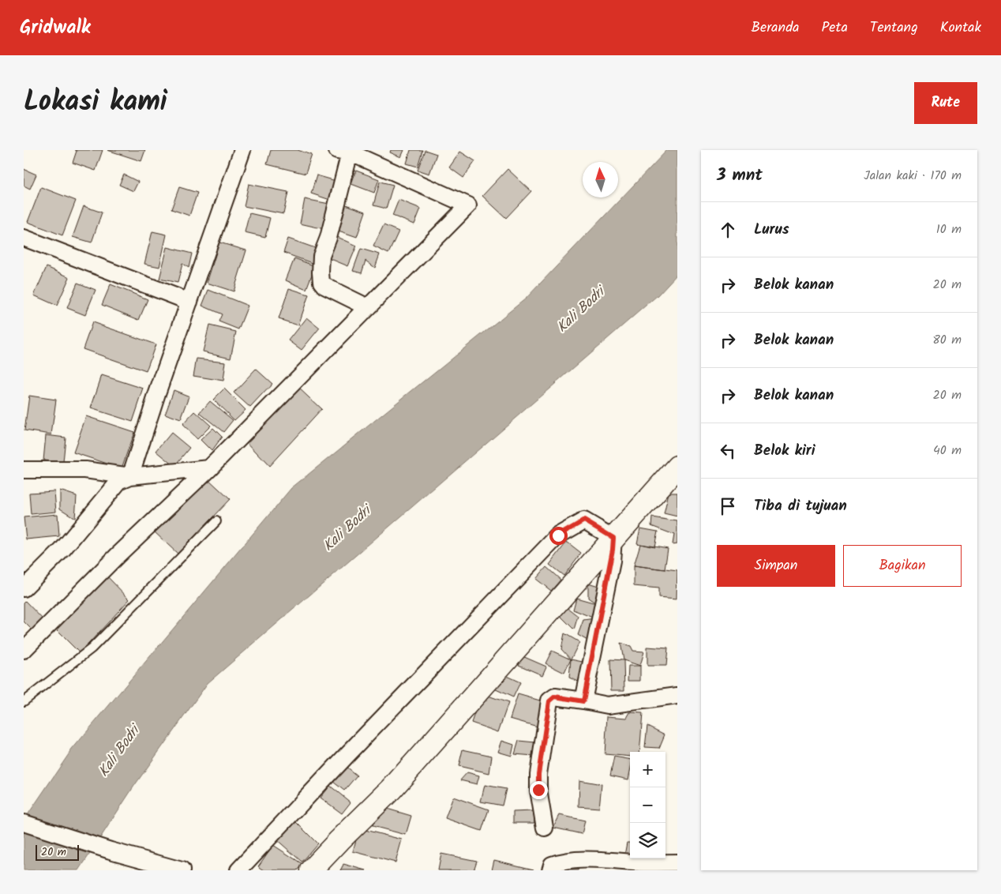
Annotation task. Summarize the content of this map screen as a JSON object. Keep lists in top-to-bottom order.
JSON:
{
  "water": ["Kali Bodri"],
  "scale_bar": "20 m",
  "north": "top",
  "page": {
    "header": "Gridwalk",
    "nav": [
      "Beranda",
      "Peta",
      "Tentang",
      "Kontak"
    ],
    "title": "Lokasi kami",
    "buttons": [
      "Rute",
      ["Simpan", "Bagikan"]
    ],
    "heading": ["3 mnt", "Jalan kaki · 170 m"],
    "list": [
      ["Lurus", "10 m"],
      ["Belok kanan", "20 m"],
      ["Belok kanan", "80 m"],
      ["Belok kanan", "20 m"],
      ["Belok kiri", "40 m"],
      "Tiba di tujuan"
    ],
    "map_buttons": ["+", "−"],
    "scale": "20 m"
  }
}
